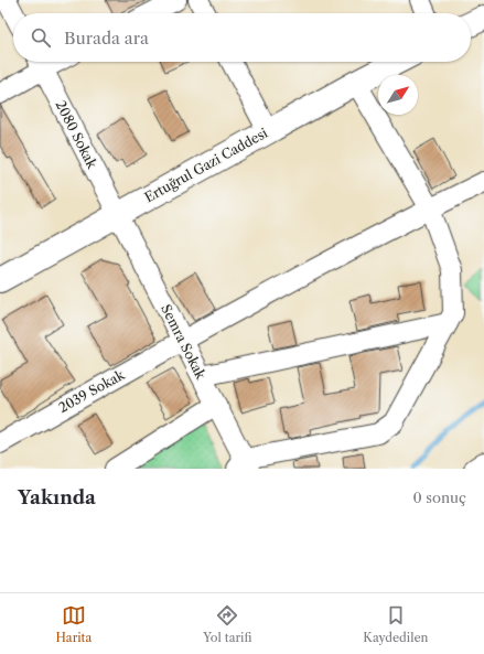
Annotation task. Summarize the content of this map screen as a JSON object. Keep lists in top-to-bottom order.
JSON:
{
  "streets": {
    "main road": ["Ertuğrul Gazi Caddesi"],
    "street": ["2080 Sokak", "Semra Sokak", "2039 Sokak"]
  },
  "crossings": [
    ["2080 Sokak", "Ertuğrul Gazi Caddesi"],
    ["2080 Sokak", "Semra Sokak"],
    ["Ertuğrul Gazi Caddesi", "Semra Sokak"],
    ["Semra Sokak", "2039 Sokak"]
  ],
  "north": "top right",
  "page": {
    "search": "Burada ara",
    "heading": ["Yakında", "0 sonuç"],
    "nav": ["Harita", "Yol tarifi", "Kaydedilen"]
  }
}
